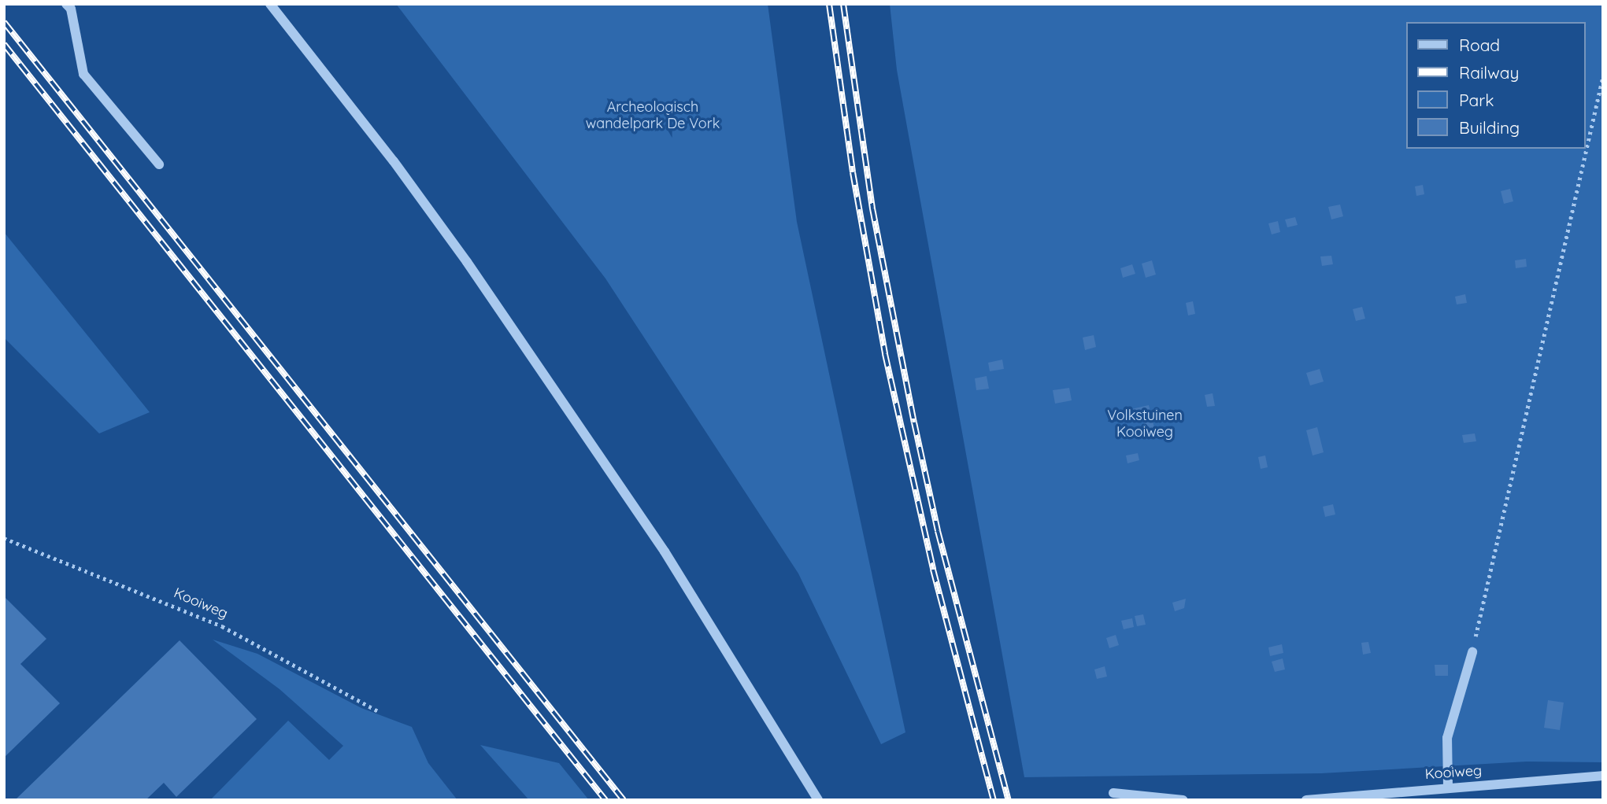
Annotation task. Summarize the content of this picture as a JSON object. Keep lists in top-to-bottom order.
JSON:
{
  "streets": {
    "street": ["Kooiweg"]
  },
  "parks": ["Archeologisch wandelpark De Vork", "Volkstuinen Kooiweg"],
  "legend": [
    "Road",
    "Railway",
    "Park",
    "Building"
  ]
}
